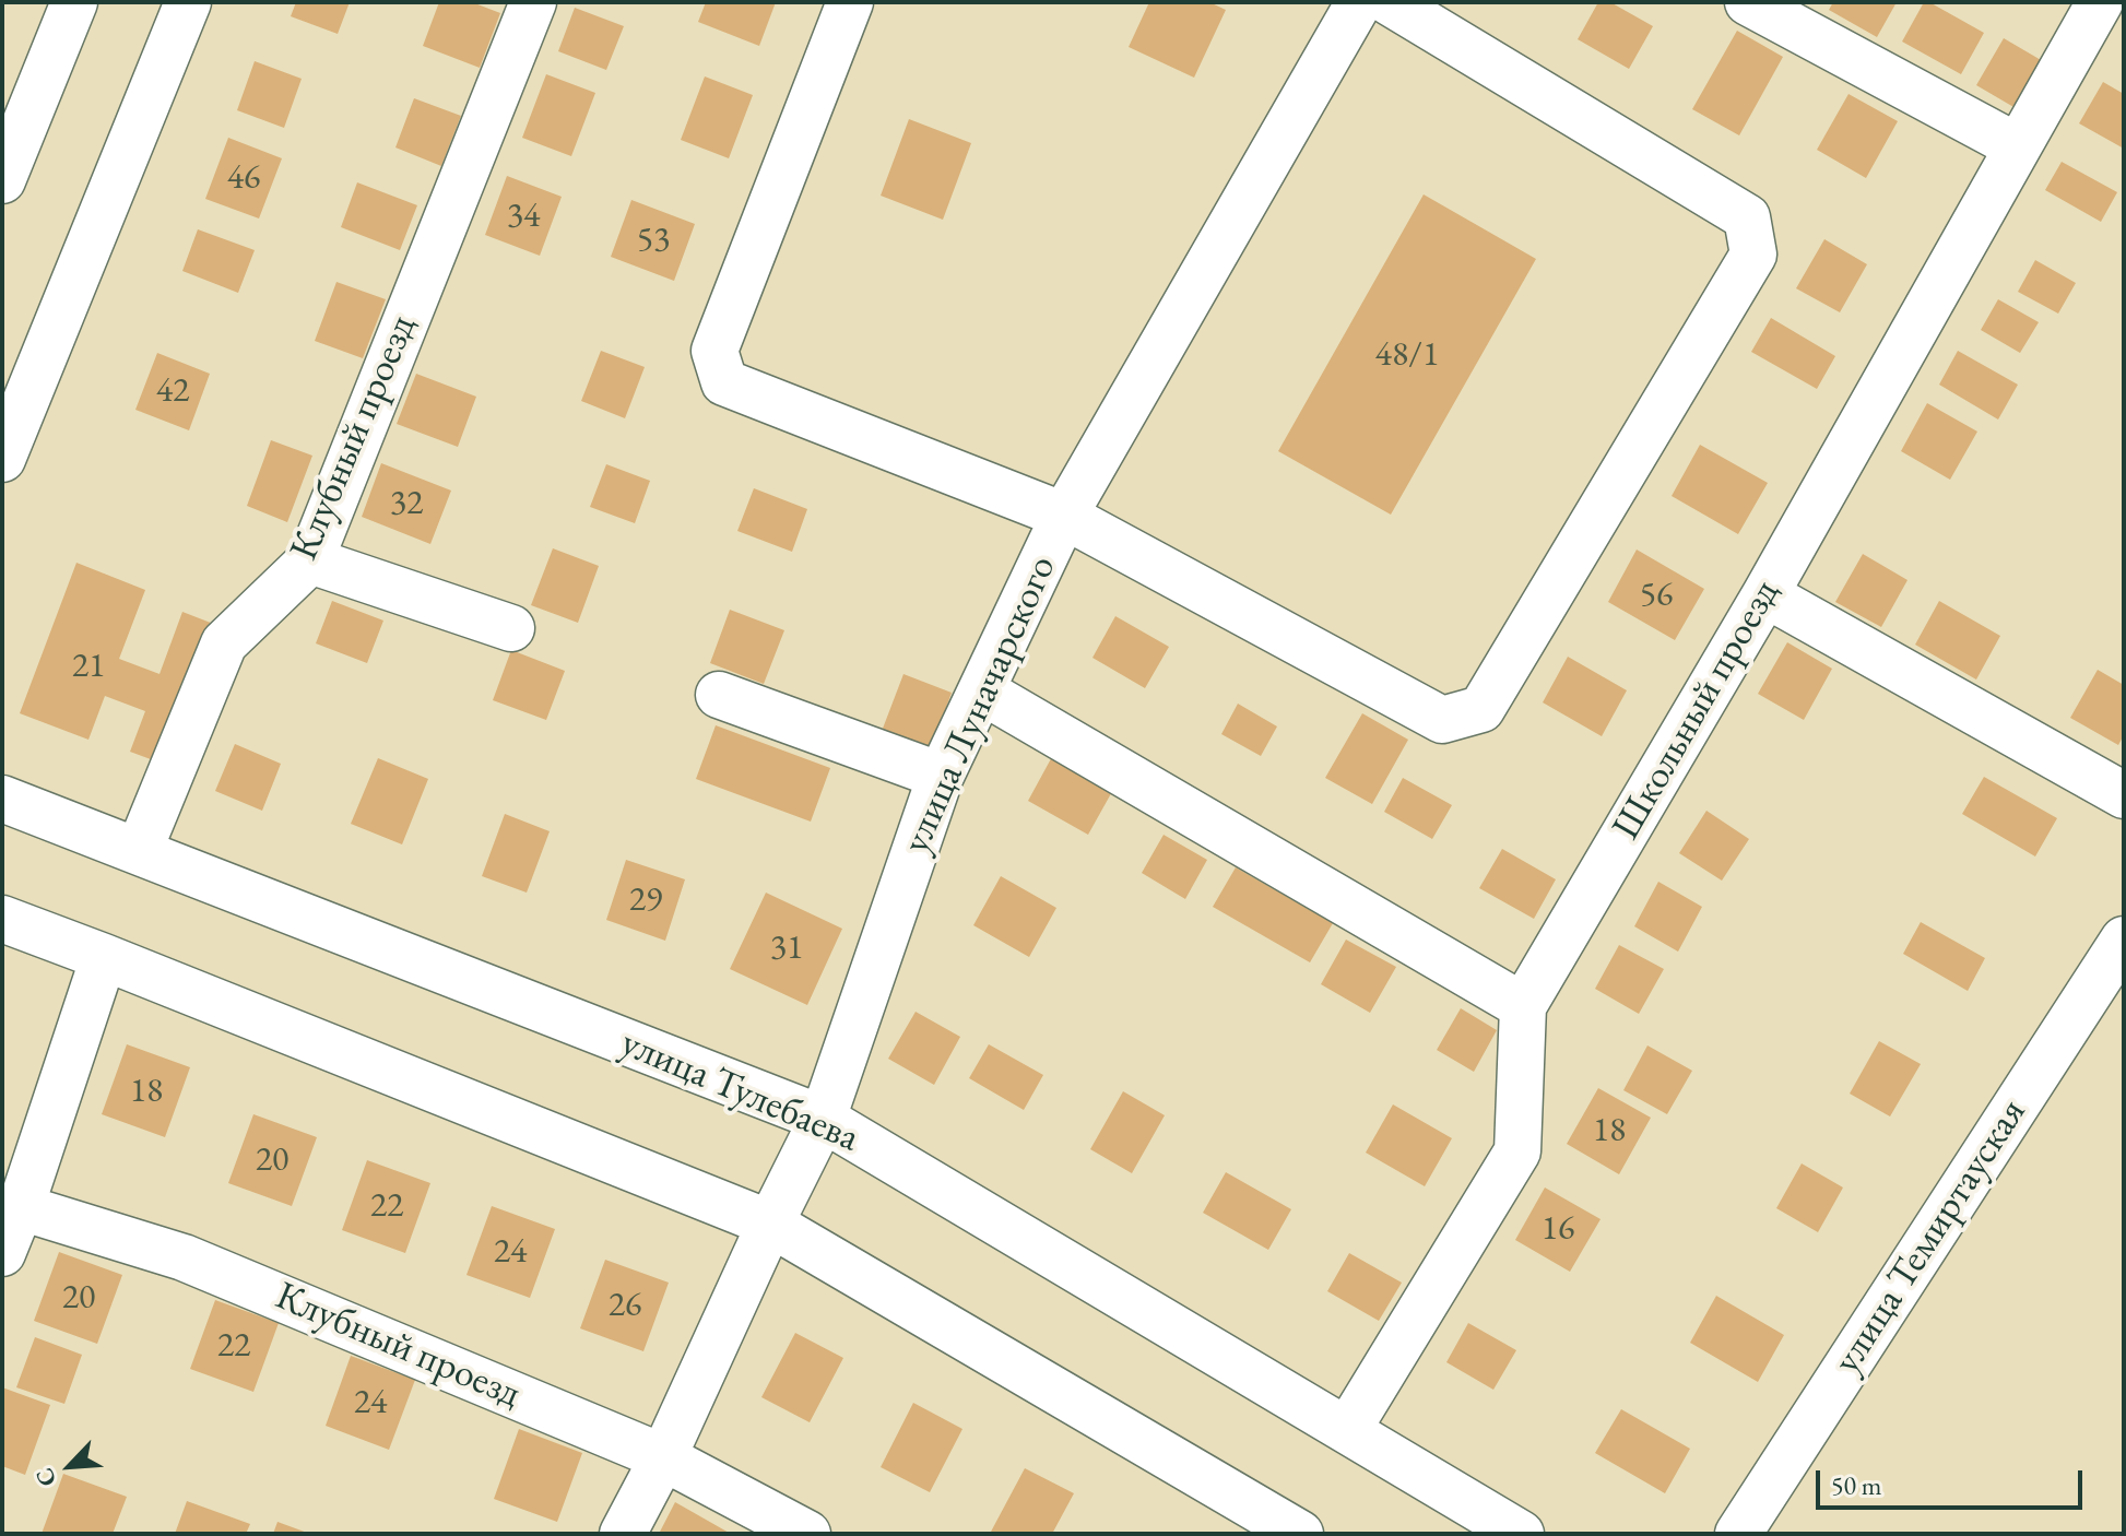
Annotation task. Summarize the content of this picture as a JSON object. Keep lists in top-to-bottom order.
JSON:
{
  "streets": {
    "street": [
      "Клубный проезд",
      "улица Луначарского",
      "Школьный проезд",
      "улица Тулебаева",
      "улица Темиртауская"
    ]
  },
  "crossings": [
    ["Клубный проезд", "улица Луначарского"],
    ["Клубный проезд", "улица Тулебаева"],
    ["улица Луначарского", "улица Тулебаева"],
    ["Школьный проезд", "улица Тулебаева"]
  ],
  "house_numbers": [
    "46",
    "34",
    "53",
    "48/1",
    "42",
    "32",
    "56",
    "21",
    "29",
    "31",
    "18",
    "18",
    "20",
    "22",
    "16",
    "24",
    "20",
    "26",
    "22",
    "24"
  ],
  "scale_bar": "50 m",
  "north": "bottom left"
}
